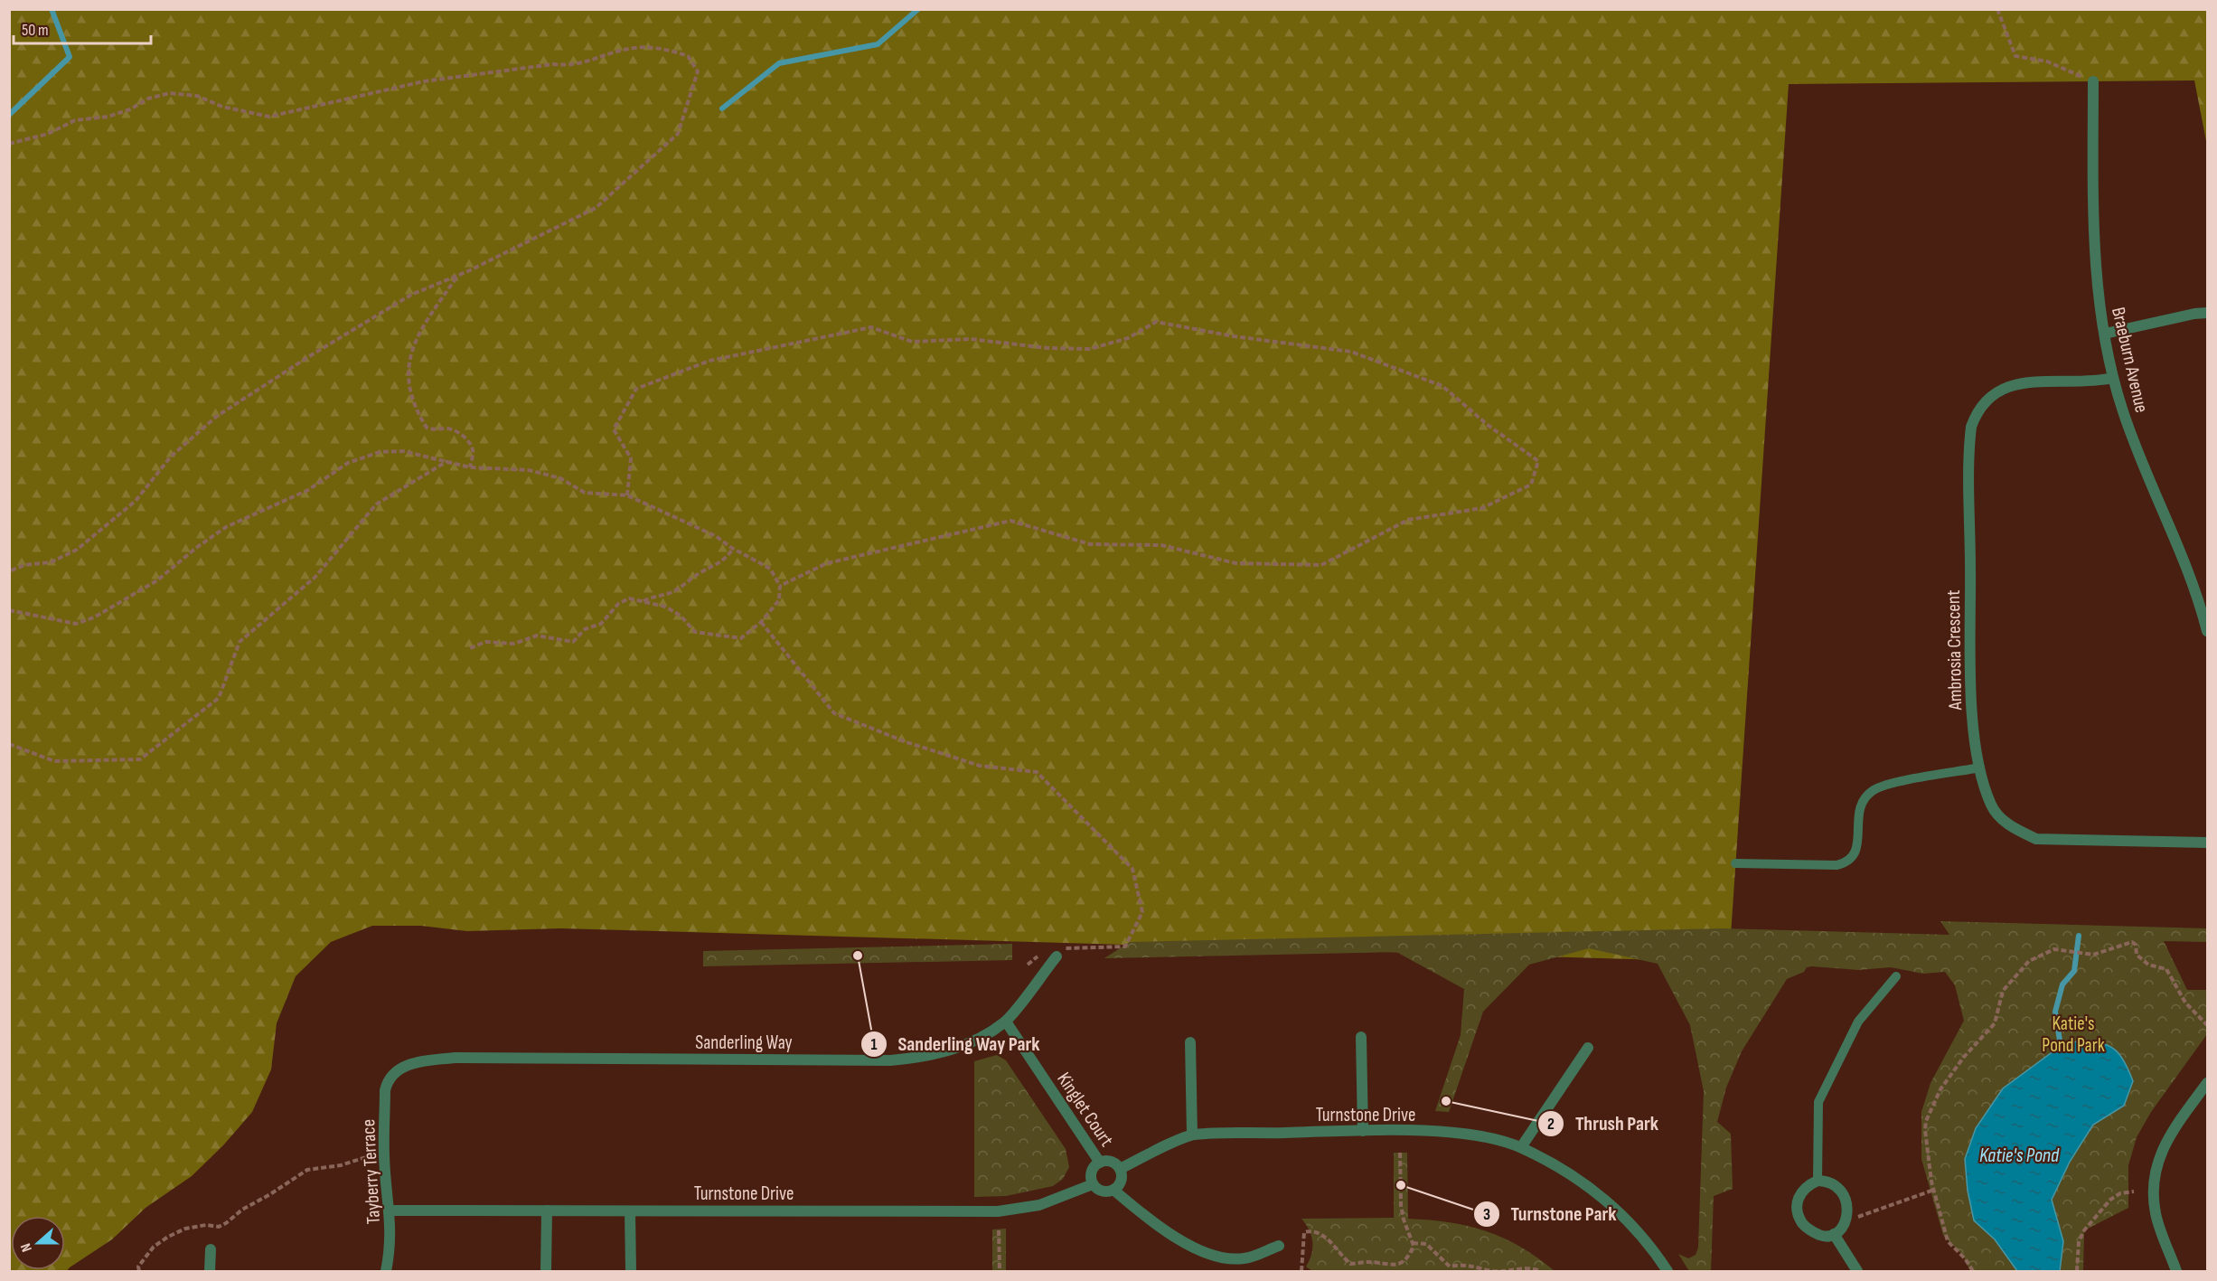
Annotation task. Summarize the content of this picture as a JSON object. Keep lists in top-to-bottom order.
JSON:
{
  "streets": {
    "street": [
      "Braeburn Avenue",
      "Ambrosia Crescent",
      "Sanderling Way",
      "Kinglet Court",
      "Turnstone Drive",
      "Tayberry Terrace"
    ]
  },
  "crossings": [
    ["Braeburn Avenue", "Ambrosia Crescent"],
    ["Sanderling Way", "Kinglet Court"],
    ["Sanderling Way", "Tayberry Terrace"],
    ["Kinglet Court", "Turnstone Drive"],
    ["Turnstone Drive", "Tayberry Terrace"]
  ],
  "water": ["Katie's Pond"],
  "parks": ["Katie's Pond Park"],
  "places": ["Sanderling Way Park", "Thrush Park", "Turnstone Park"],
  "scale_bar": "50 m",
  "north": "left"
}
